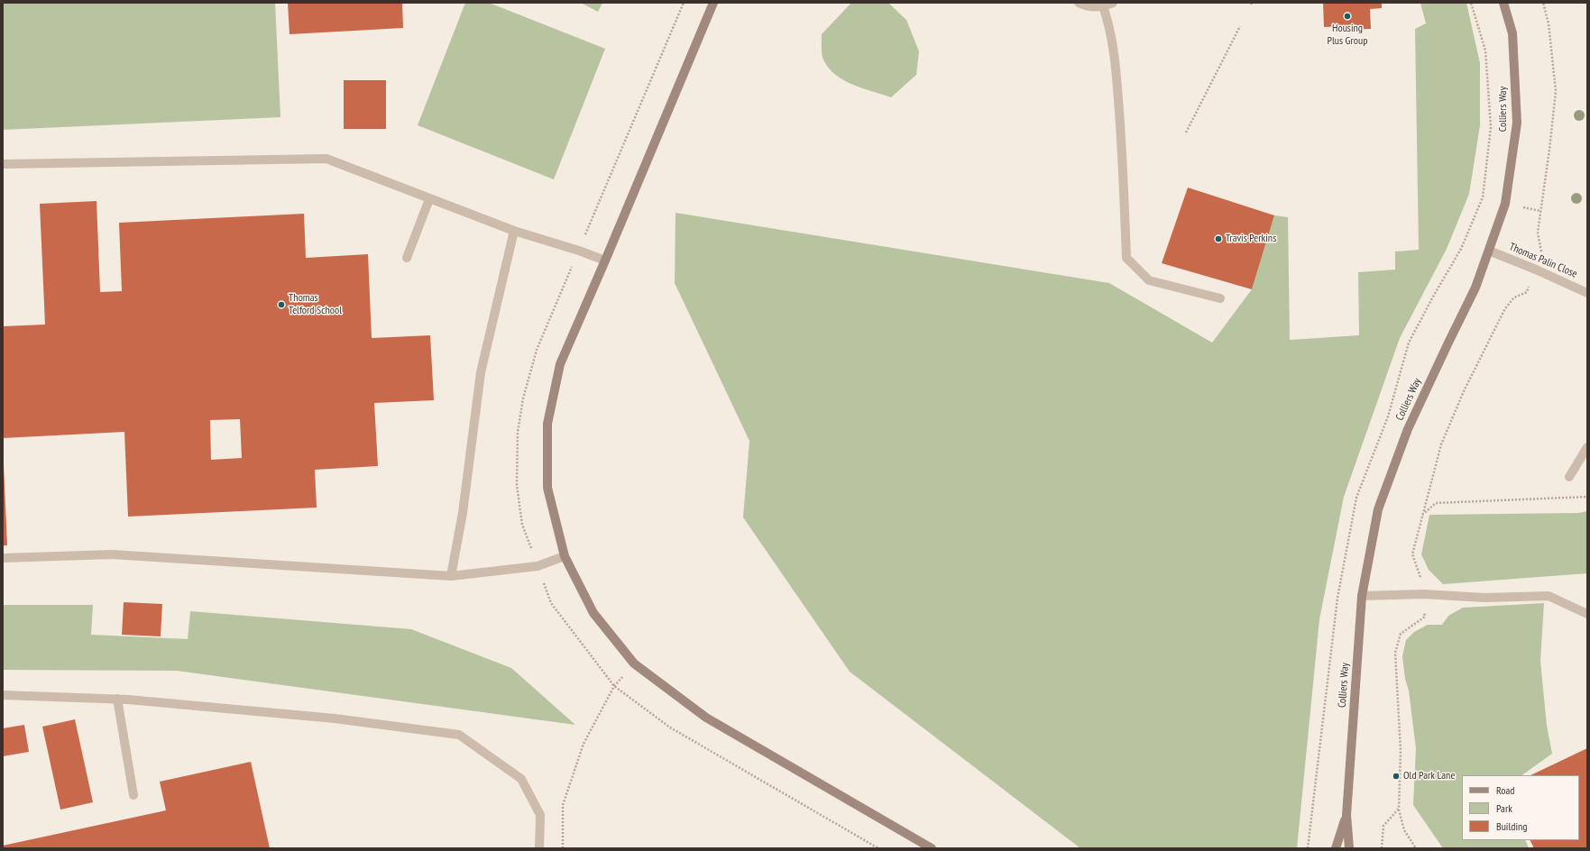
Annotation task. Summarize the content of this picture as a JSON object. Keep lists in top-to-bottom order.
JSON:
{
  "streets": {
    "street": ["Colliers Way", "Thomas Palin Close"]
  },
  "crossings": [
    ["Colliers Way", "Thomas Palin Close"]
  ],
  "places": [
    "Housing Plus Group",
    "Travis Perkins",
    "Thomas Telford School",
    "Old Park Lane"
  ],
  "legend": ["Road", "Park", "Building"]
}
